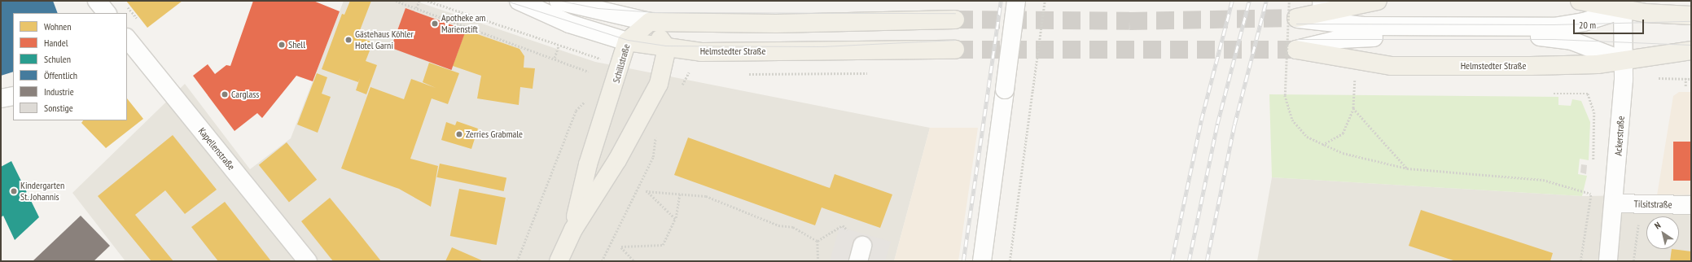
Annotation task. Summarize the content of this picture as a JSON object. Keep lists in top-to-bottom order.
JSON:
{
  "streets": {
    "main road": ["Helmstedter Straße", "Schillstraße"],
    "street": ["Ackerstraße", "Kapellenstraße", "Tilsitstraße"]
  },
  "crossings": [
    ["Helmstedter Straße", "Schillstraße"],
    ["Helmstedter Straße", "Ackerstraße"],
    ["Ackerstraße", "Tilsitstraße"]
  ],
  "places": [
    "Apotheke am Marienstift",
    "Gästehaus Köhler Hotel Garni",
    "Shell",
    "Carglass",
    "Zerries Grabmale",
    "Kindergarten St. Johannis"
  ],
  "legend": [
    "Wohnen",
    "Handel",
    "Schulen",
    "Öffentlich",
    "Industrie",
    "Sonstige"
  ],
  "scale_bar": "20 m",
  "north": "top left"
}
